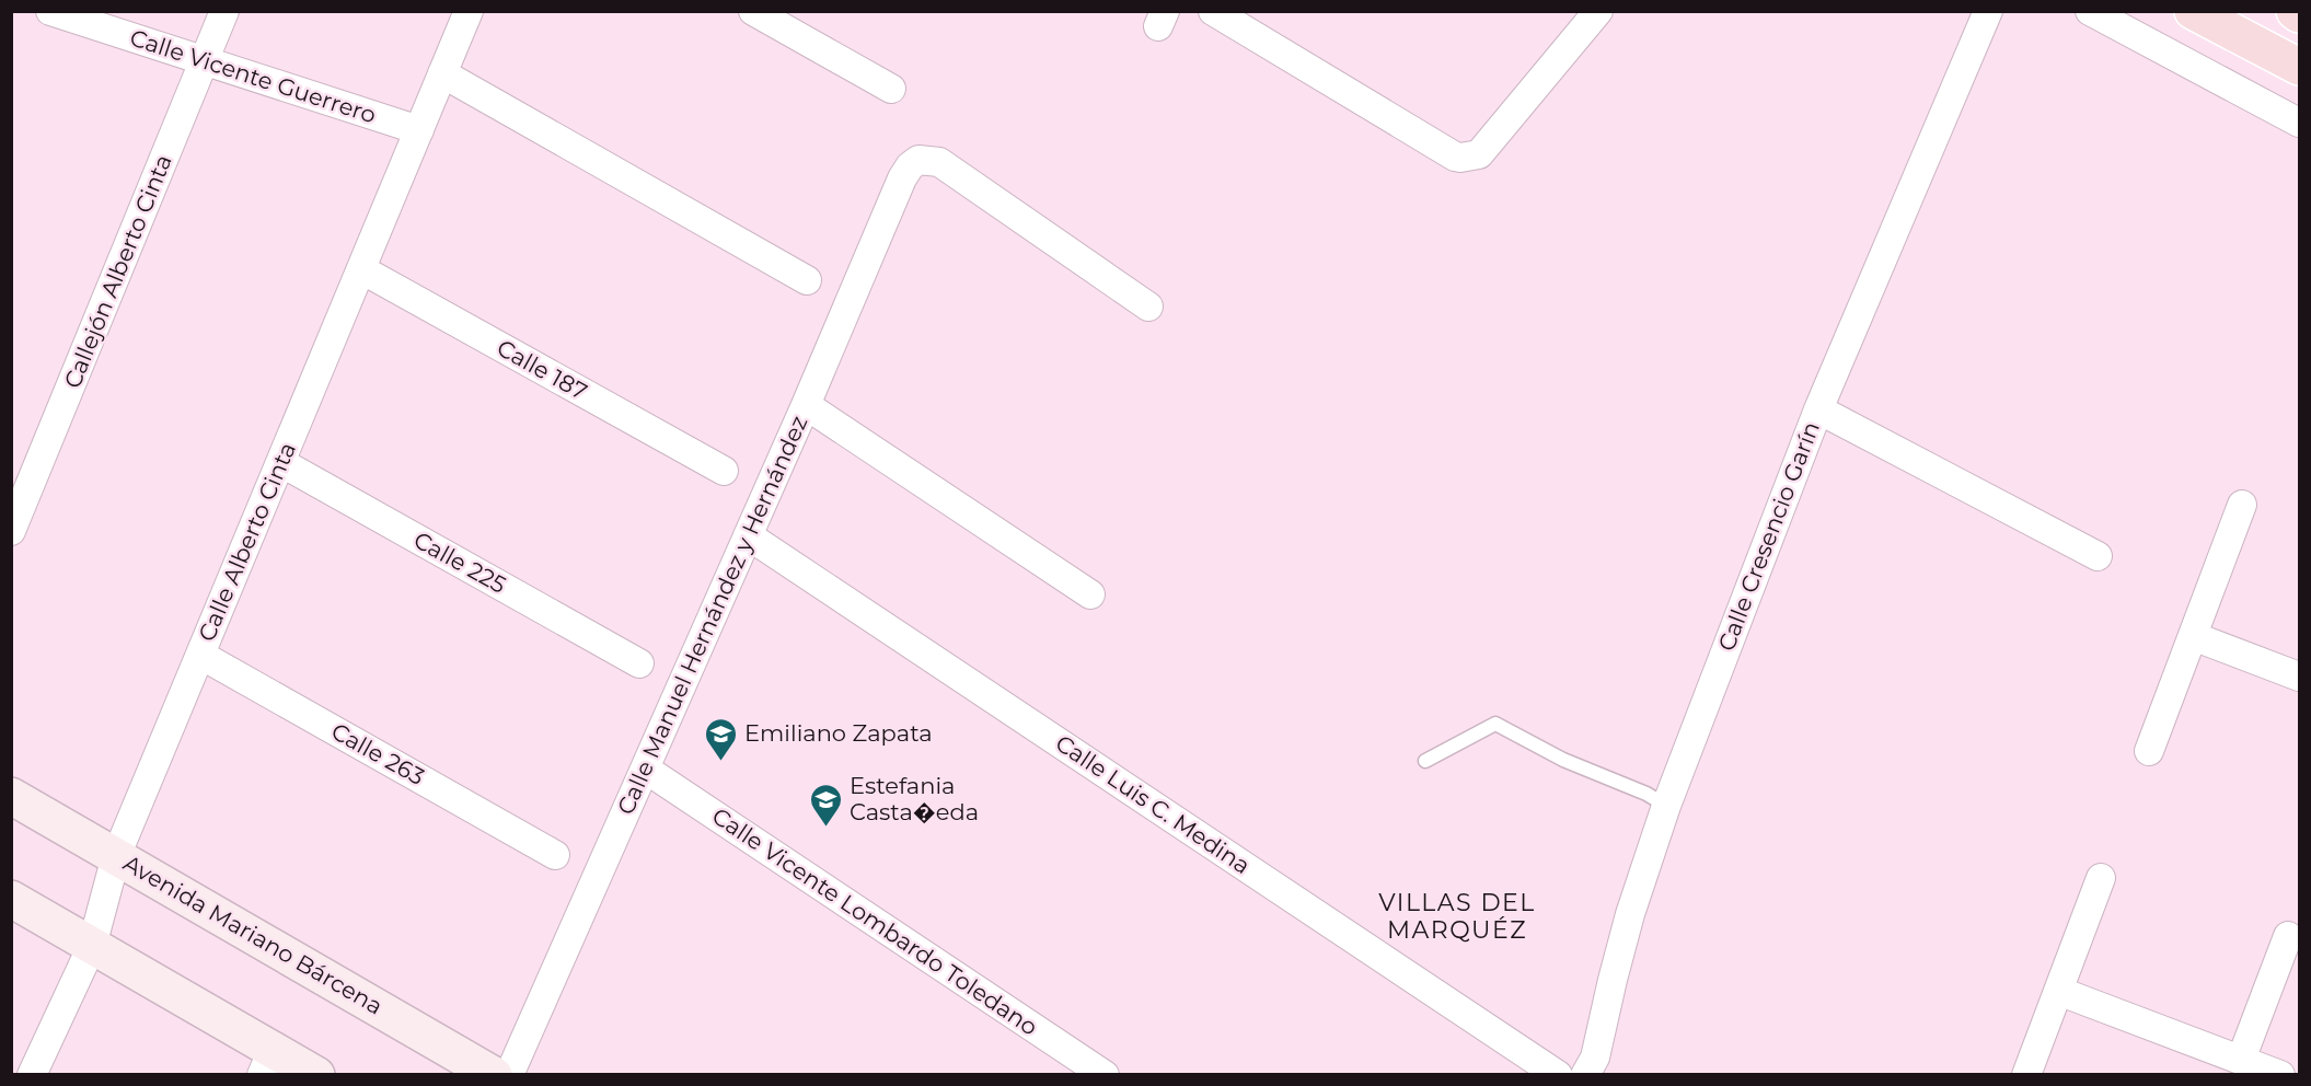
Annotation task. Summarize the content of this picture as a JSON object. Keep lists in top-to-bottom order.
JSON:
{
  "streets": {
    "street": [
      "Calle Vicente Guerrero",
      "Callejón Alberto Cinta",
      "Calle 187",
      "Calle Cresencio Garín",
      "Calle Alberto Cinta",
      "Calle 225",
      "Calle Manuel Hernández y Hernández",
      "Calle 263",
      "Calle Luis C. Medina",
      "Calle Vicente Lombardo Toledano",
      "Avenida Mariano Bárcena"
    ]
  },
  "crossings": [
    ["Calle Vicente Guerrero", "Callejón Alberto Cinta"],
    ["Calle Vicente Guerrero", "Calle Alberto Cinta"],
    ["Calle 187", "Calle Alberto Cinta"],
    ["Calle Alberto Cinta", "Calle 225"],
    ["Calle Alberto Cinta", "Calle 263"],
    ["Calle Alberto Cinta", "Avenida Mariano Bárcena"],
    ["Calle Manuel Hernández y Hernández", "Calle Luis C. Medina"],
    ["Calle Manuel Hernández y Hernández", "Calle Vicente Lombardo Toledano"]
  ],
  "districts": ["VILLAS DEL MARQUÉZ"],
  "places": {
    "school or university": ["Emiliano Zapata", "Estefania Casta�eda"]
  }
}
